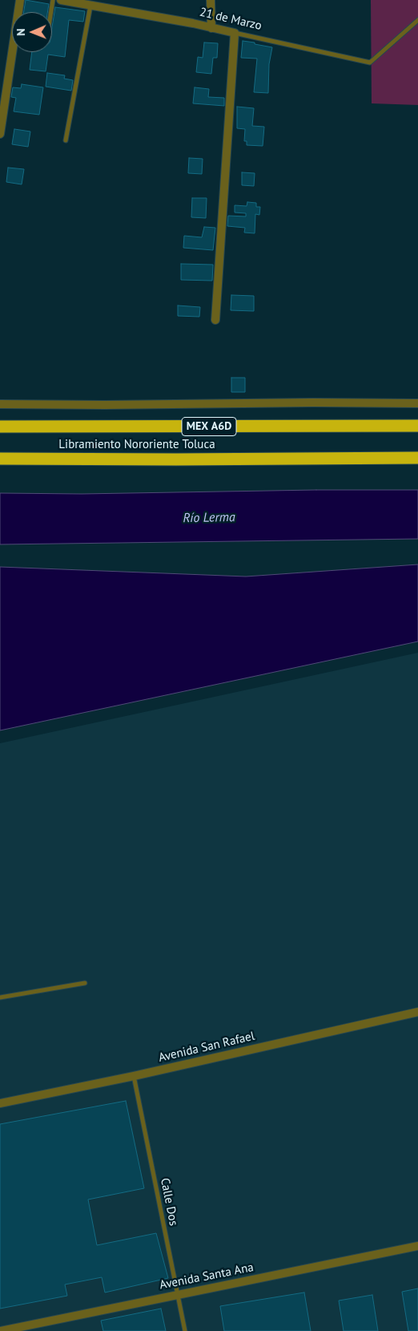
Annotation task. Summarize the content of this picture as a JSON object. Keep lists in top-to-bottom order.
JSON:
{
  "streets": {
    "highway": ["MEX A6D", "Libramiento Nororiente Toluca"],
    "street": ["21 de Marzo", "Avenida San Rafael", "Avenida Santa Ana"],
    "lane": ["Calle Dos"]
  },
  "crossings": [
    ["Avenida San Rafael", "Calle Dos"],
    ["Calle Dos", "Avenida Santa Ana"]
  ],
  "water": ["Río Lerma"],
  "north": "left"
}
